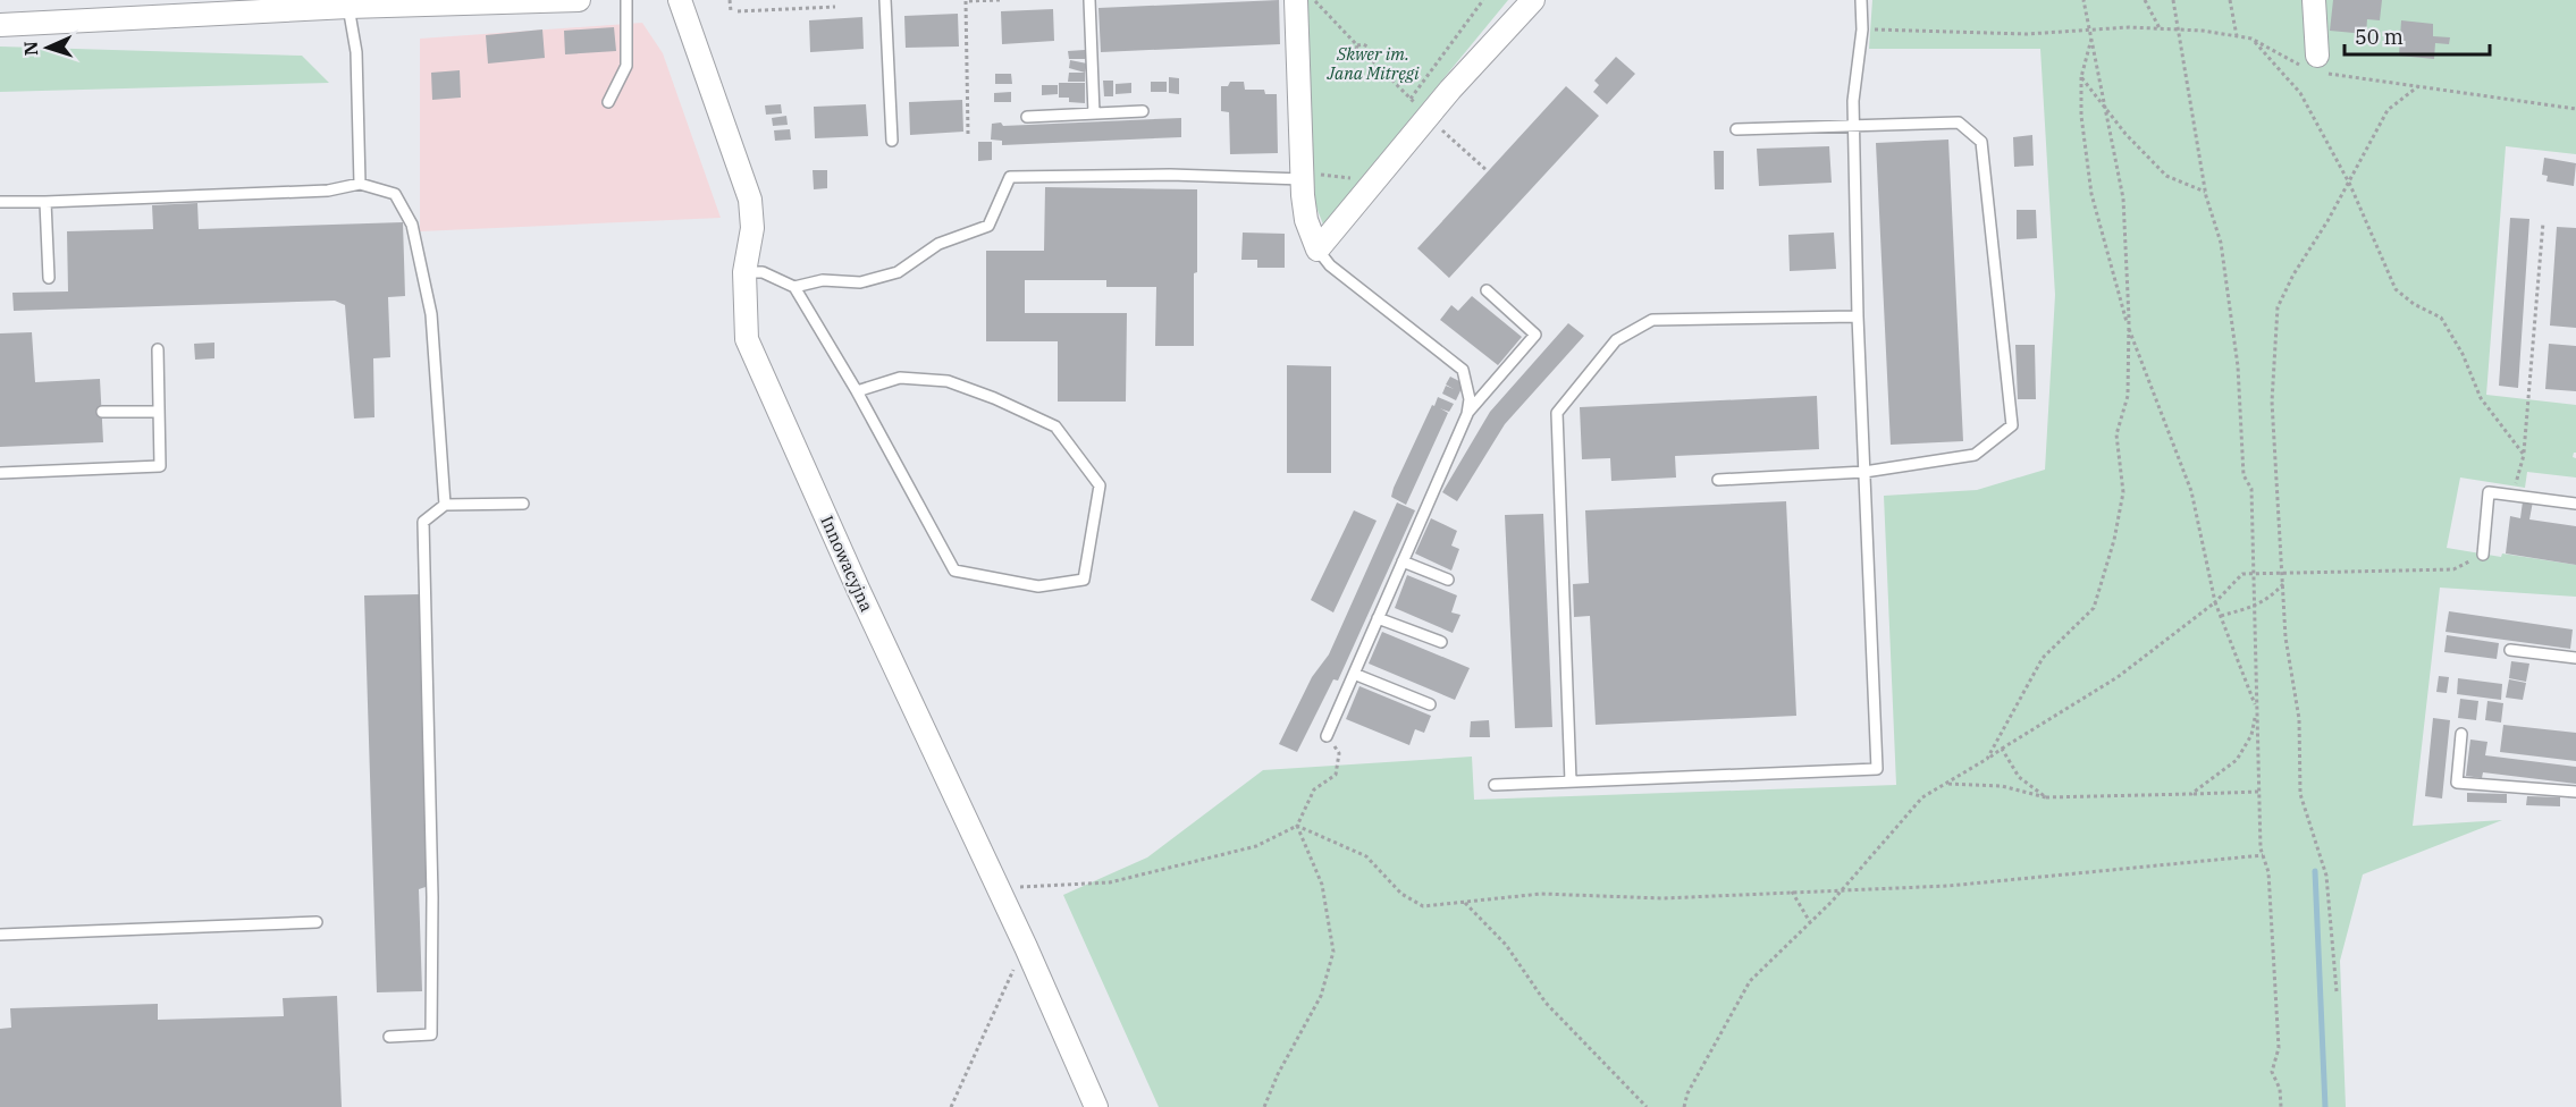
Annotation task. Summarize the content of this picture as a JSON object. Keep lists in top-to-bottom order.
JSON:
{
  "streets": {
    "street": ["Innowacyjna"]
  },
  "parks": ["Skwer im. Jana Mitręgi"],
  "scale_bar": "50 m",
  "north": "left"
}
